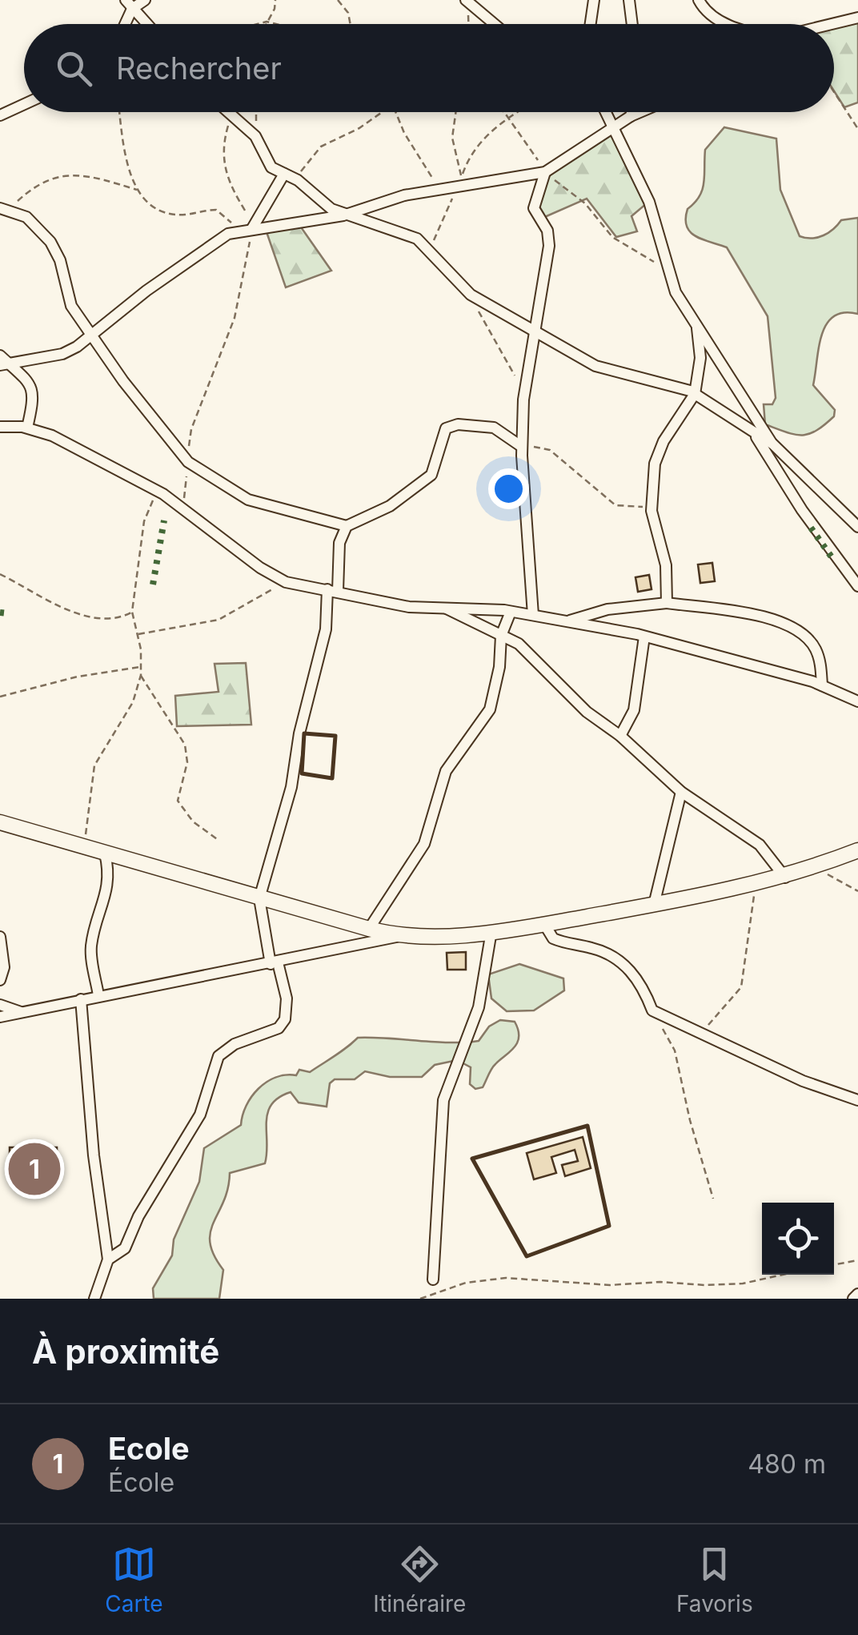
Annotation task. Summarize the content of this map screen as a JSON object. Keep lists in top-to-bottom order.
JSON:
{
  "page": {
    "search": "Rechercher",
    "pins": "1",
    "heading": "À proximité",
    "list": [
      {
        "mark": "1",
        "name": "Ecole",
        "note": "École",
        "value": "480 m"
      }
    ],
    "nav": ["Carte", "Itinéraire", "Favoris"]
  }
}
